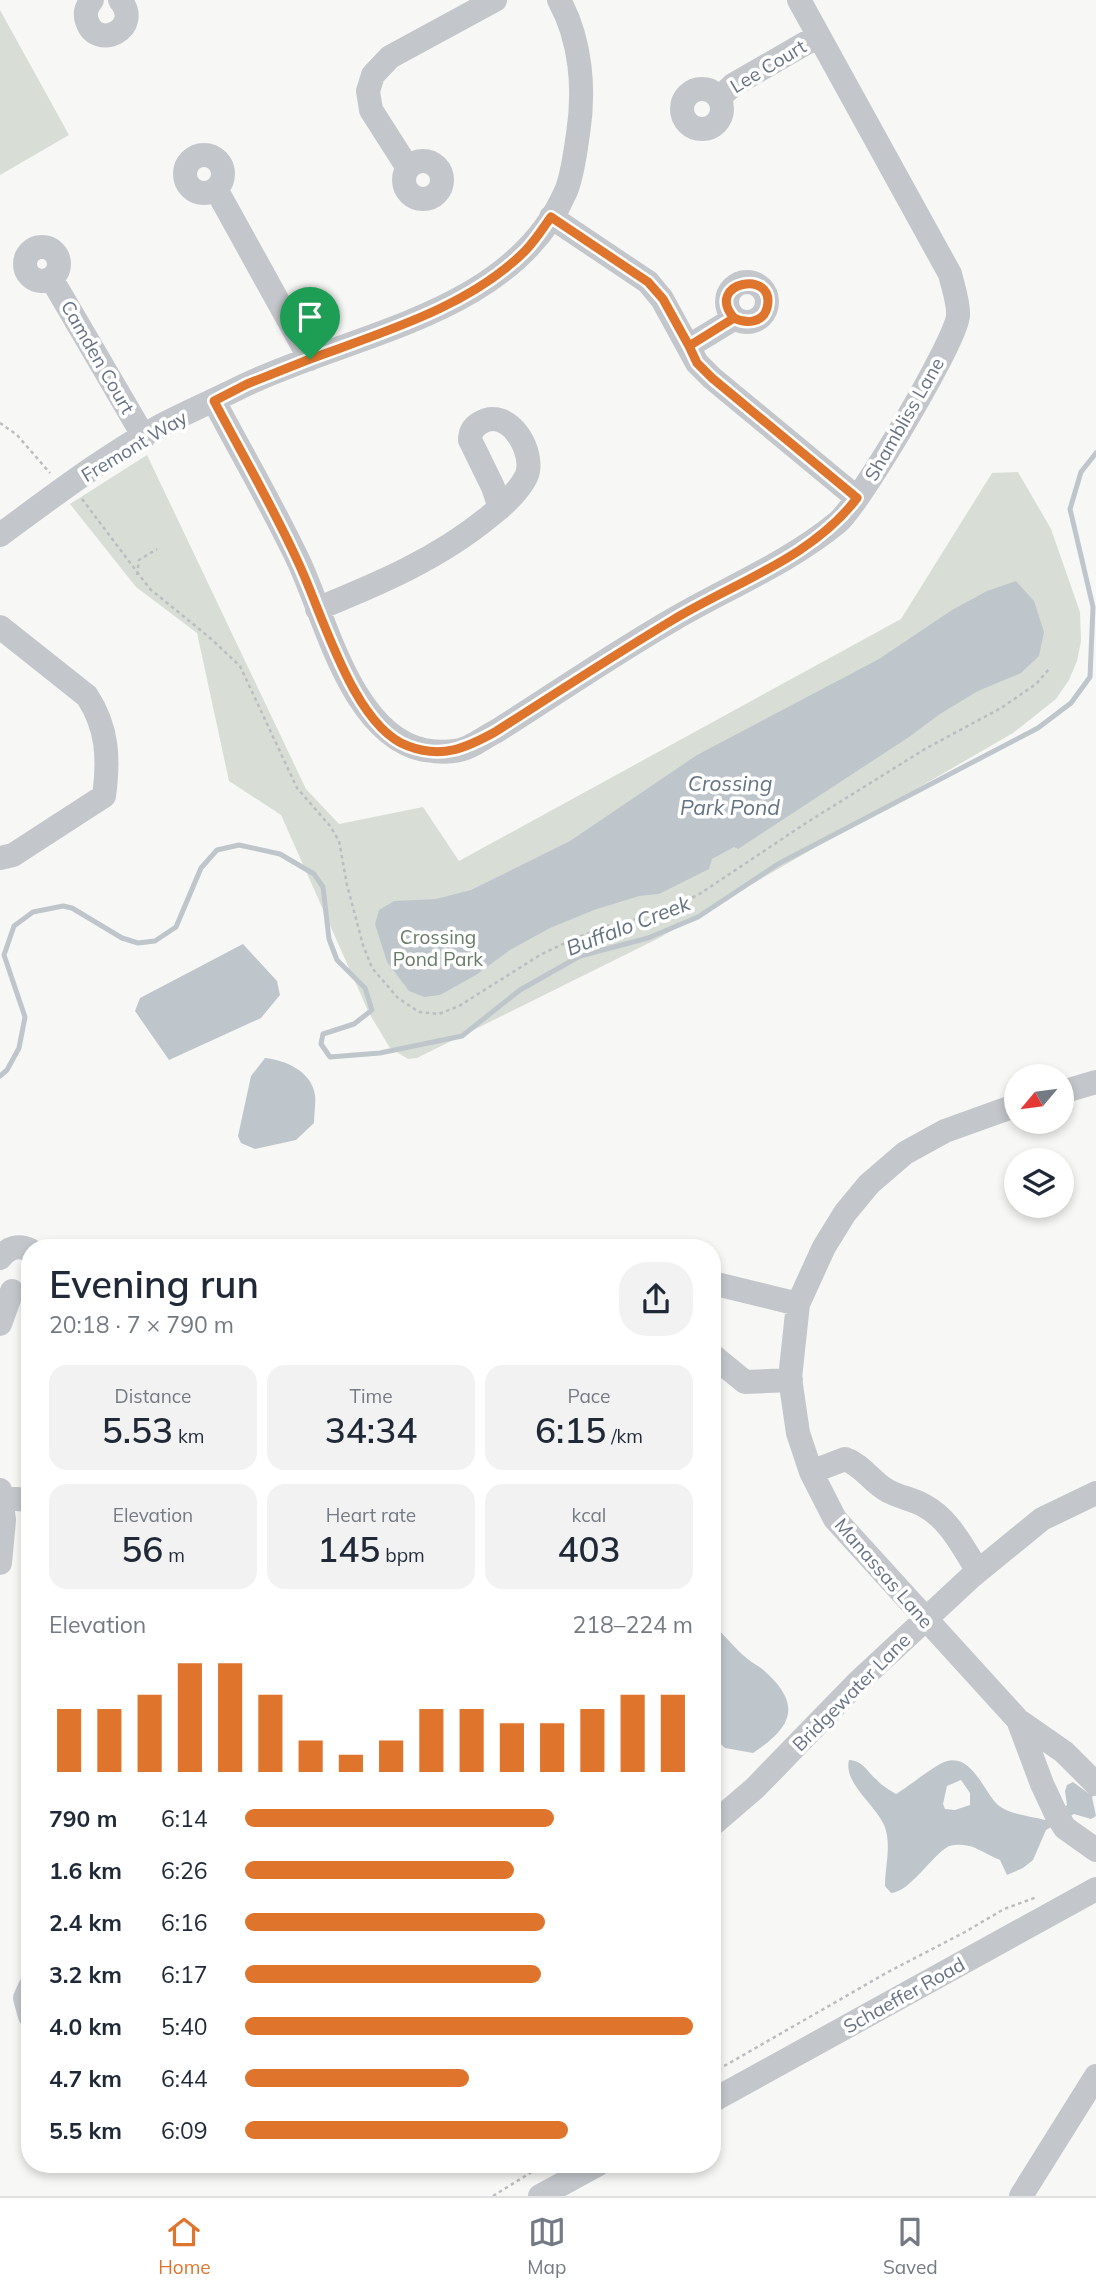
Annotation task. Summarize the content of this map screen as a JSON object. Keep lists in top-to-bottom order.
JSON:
{
  "streets": {
    "street": [
      "Lee Court",
      "Camden Court",
      "Shambliss Lane",
      "Fremont Way",
      "Manassas Lane",
      "Bridgewater Lane",
      "Schaeffer Road"
    ]
  },
  "crossings": [
    ["Lee Court", "Shambliss Lane"],
    ["Camden Court", "Fremont Way"],
    ["Shambliss Lane", "Fremont Way"],
    ["Manassas Lane", "Bridgewater Lane"]
  ],
  "water": ["Crossing Park Pond", "Buffalo Creek"],
  "parks": ["Crossing Pond Park"],
  "north": "bottom left",
  "page": {
    "heading": ["Evening run", "20:18 · 7 × 790 m"],
    "stats": [
      ["Distance", "5.53 km"],
      ["Time", "34:34"],
      ["Pace", "6:15 /km"],
      ["Elevation", "56 m"],
      ["Heart rate", "145 bpm"],
      ["kcal", "403"]
    ],
    "chart": ["Elevation", "218–224 m"],
    "list": [
      {
        "name": "790 m",
        "note": "6:14"
      },
      {
        "name": "1.6 km",
        "note": "6:26"
      },
      {
        "name": "2.4 km",
        "note": "6:16"
      },
      {
        "name": "3.2 km",
        "note": "6:17"
      },
      {
        "name": "4.0 km",
        "note": "5:40"
      },
      {
        "name": "4.7 km",
        "note": "6:44"
      },
      {
        "name": "5.5 km",
        "note": "6:09"
      }
    ],
    "tabs": ["Home", "Map", "Saved"]
  }
}
